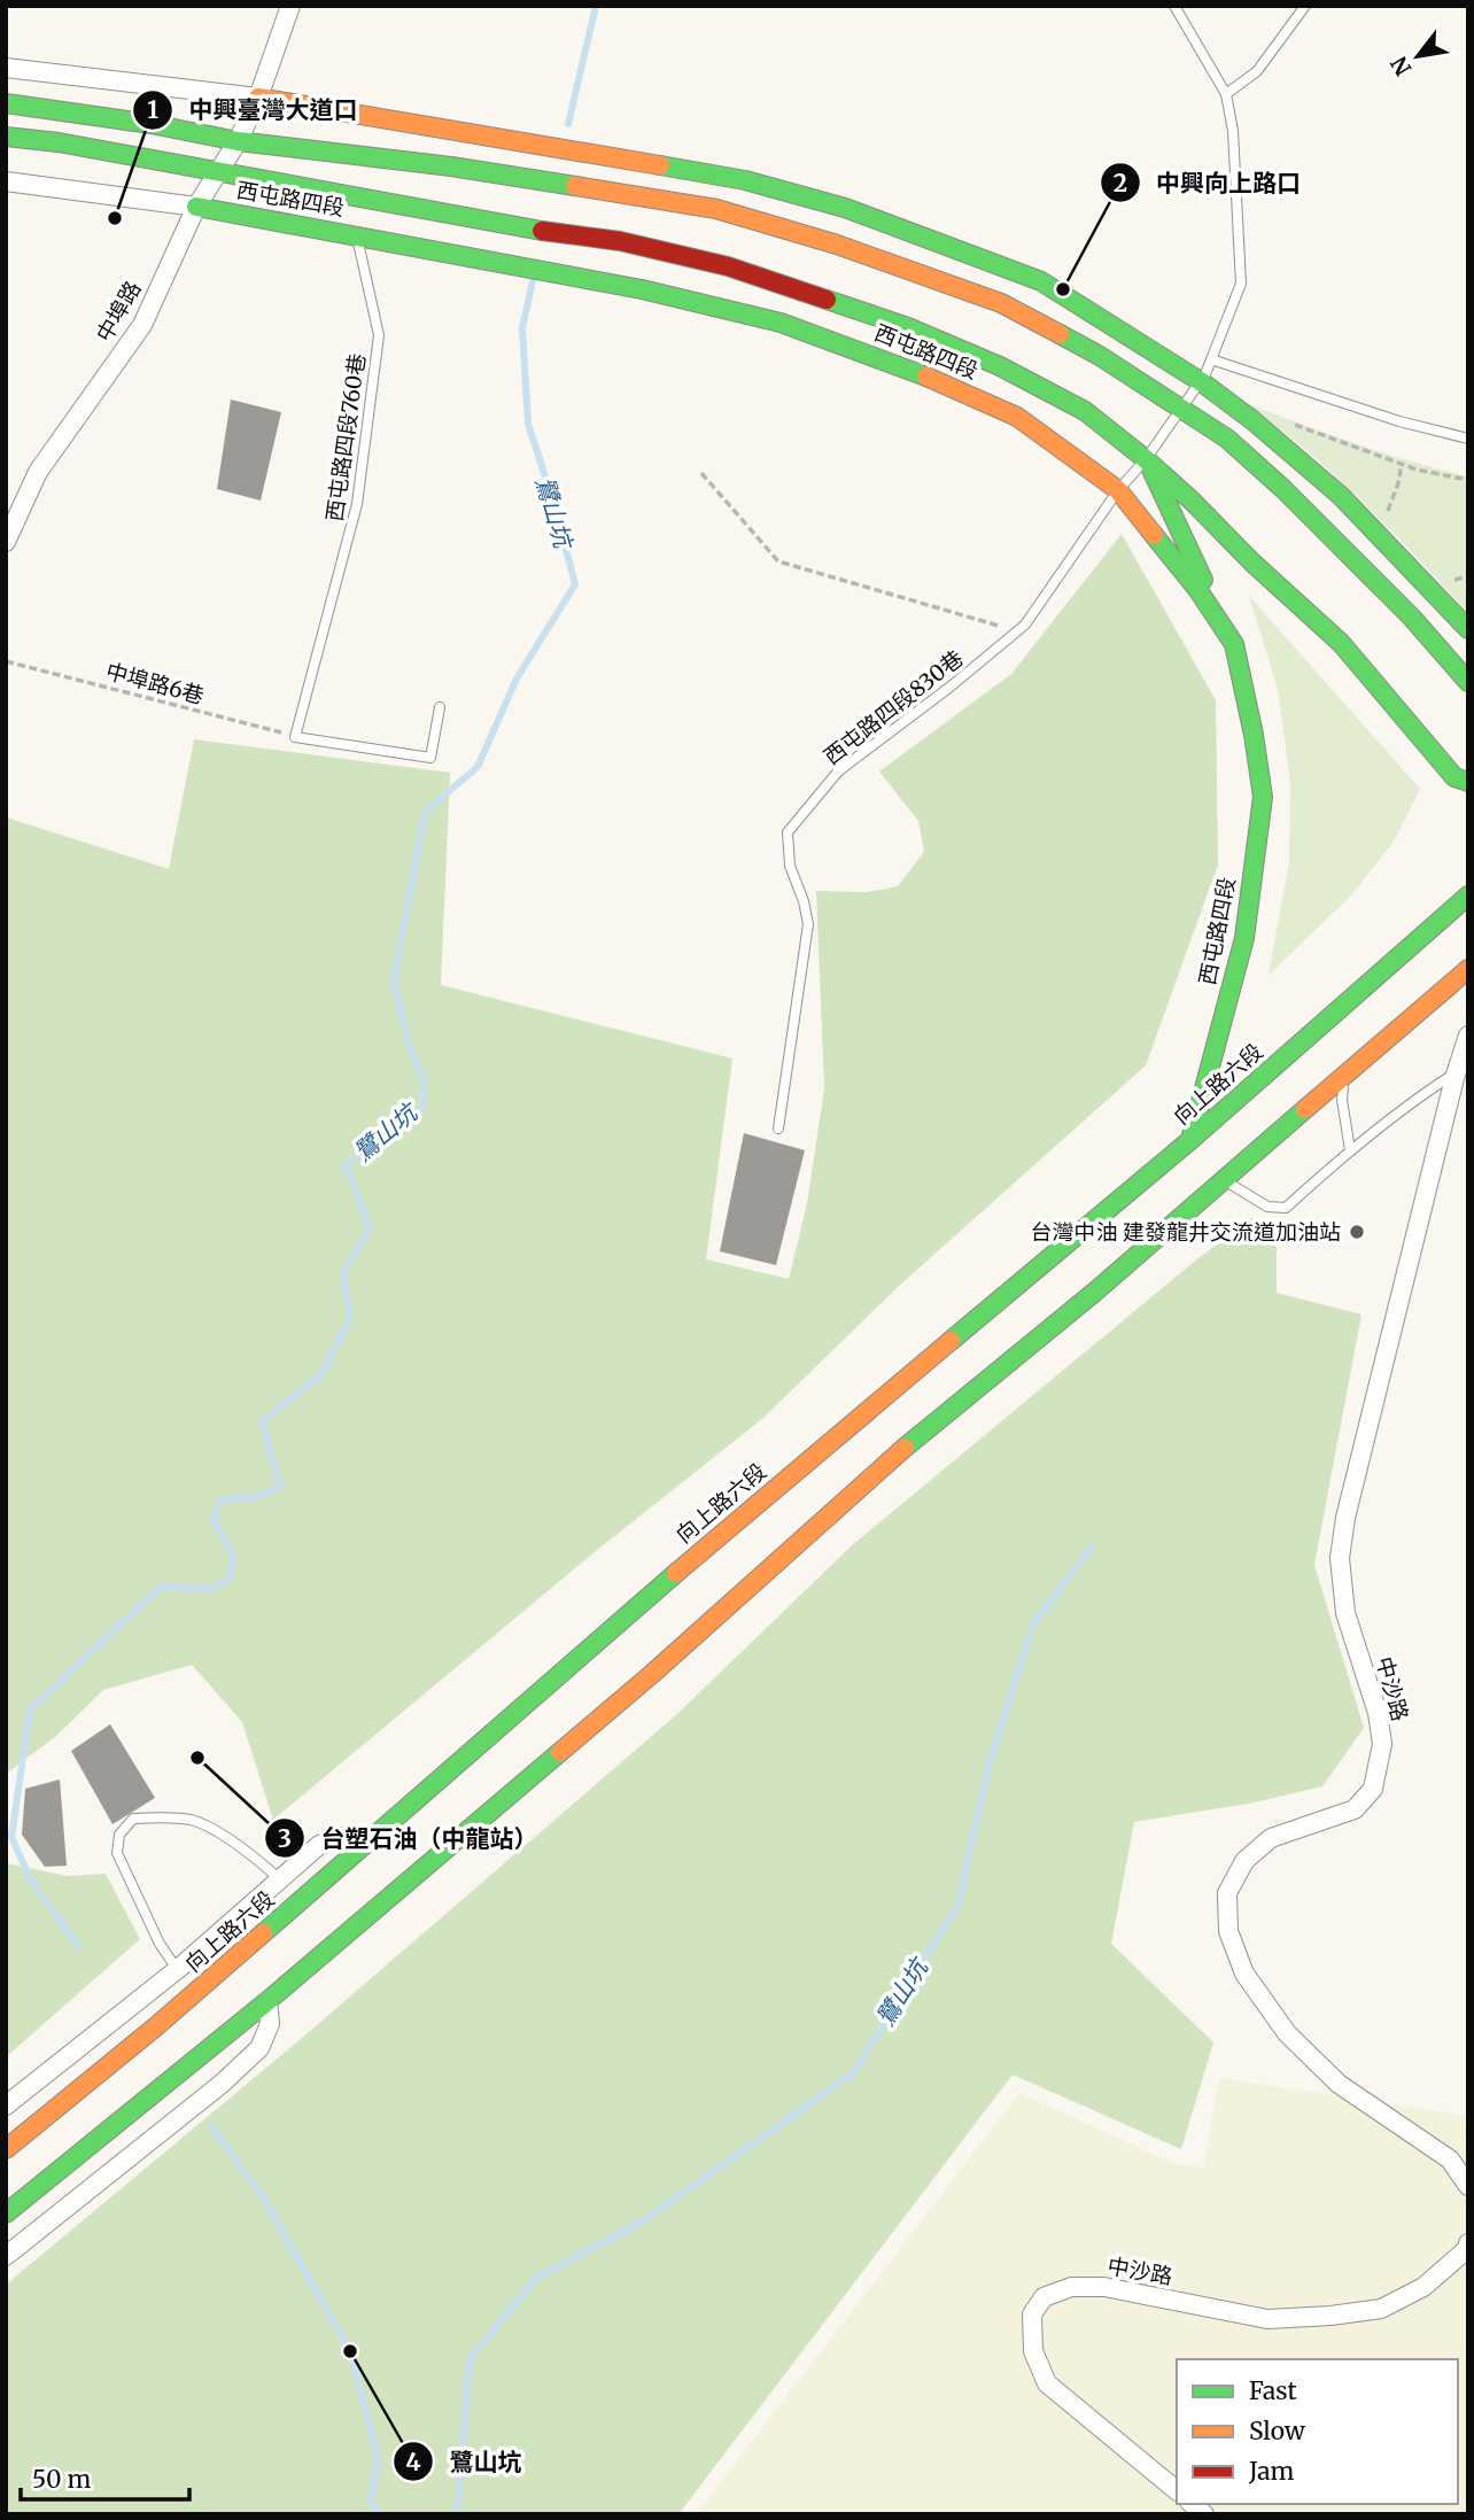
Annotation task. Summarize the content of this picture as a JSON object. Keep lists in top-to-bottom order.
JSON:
{
  "streets": {
    "street": [
      "西屯路四段",
      "中埠路",
      "向上路六段",
      "中沙路"
    ],
    "lane": ["西屯路四段760巷", "西屯路四段830巷"],
    "path": ["中埠路6巷"]
  },
  "crossings": [
    ["西屯路四段", "中埠路"],
    ["西屯路四段", "西屯路四段760巷"],
    ["西屯路四段", "西屯路四段830巷"],
    ["西屯路四段", "向上路六段"],
    ["西屯路四段760巷", "中埠路6巷"]
  ],
  "water": ["鷺山坑"],
  "places": [
    "中興臺灣大道口",
    "中興向上路口",
    "台灣中油 建發龍井交流道加油站",
    "台塑石油（中龍站）",
    "鷺山坑"
  ],
  "legend": ["Fast", "Slow", "Jam"],
  "scale_bar": "50 m",
  "north": "bottom left"
}
